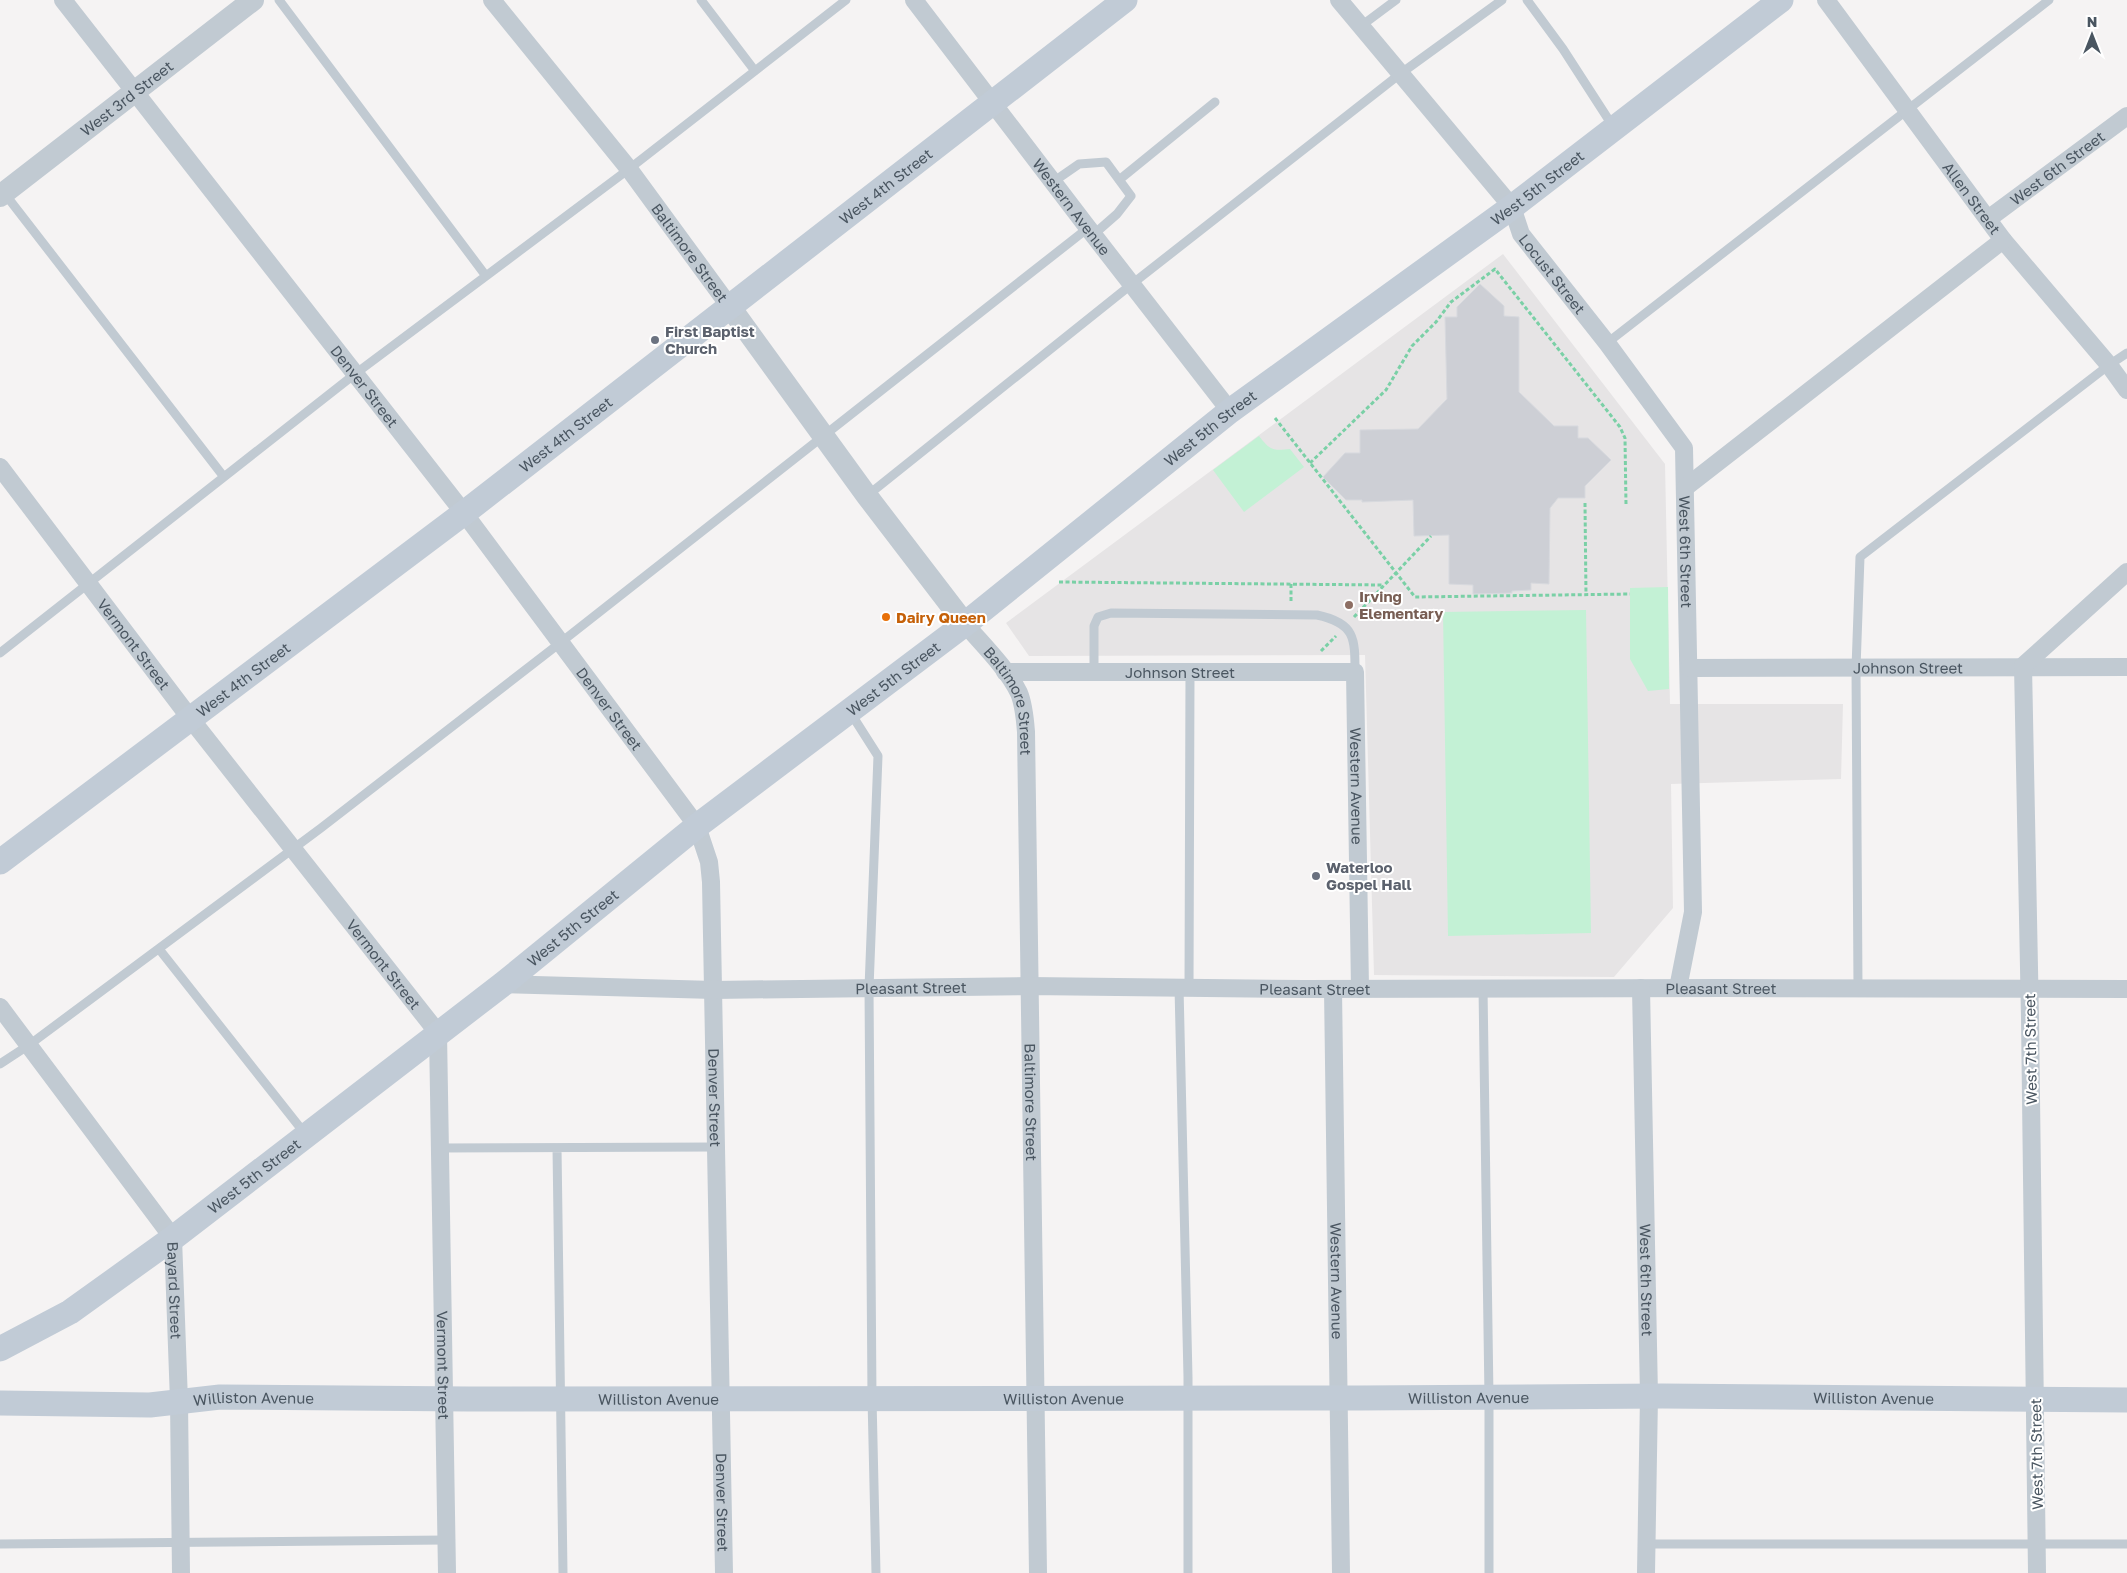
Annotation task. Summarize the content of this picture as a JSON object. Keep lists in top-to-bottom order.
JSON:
{
  "streets": {
    "main road": ["West 4th Street", "West 5th Street", "Williston Avenue"],
    "street": [
      "West 3rd Street",
      "West 6th Street",
      "Allen Street",
      "Western Avenue",
      "Baltimore Street",
      "Locust Street",
      "Denver Street",
      "Vermont Street",
      "Johnson Street",
      "Pleasant Street",
      "West 7th Street",
      "Bayard Street"
    ]
  },
  "crossings": [
    ["West 3rd Street", "Denver Street"],
    ["West 6th Street", "Allen Street"],
    ["West 6th Street", "Locust Street"],
    ["West 6th Street", "Johnson Street"],
    ["West 6th Street", "Pleasant Street"],
    ["West 6th Street", "Williston Avenue"],
    ["West 4th Street", "Western Avenue"],
    ["West 4th Street", "Baltimore Street"],
    ["West 4th Street", "Denver Street"],
    ["West 4th Street", "Vermont Street"],
    ["West 5th Street", "Western Avenue"],
    ["West 5th Street", "Baltimore Street"],
    ["West 5th Street", "Locust Street"],
    ["West 5th Street", "Denver Street"],
    ["West 5th Street", "Vermont Street"],
    ["West 5th Street", "Pleasant Street"],
    ["West 5th Street", "Bayard Street"],
    ["Western Avenue", "Johnson Street"],
    ["Western Avenue", "Pleasant Street"],
    ["Western Avenue", "Williston Avenue"],
    ["Baltimore Street", "Johnson Street"],
    ["Baltimore Street", "Pleasant Street"],
    ["Baltimore Street", "Williston Avenue"],
    ["Denver Street", "Pleasant Street"],
    ["Denver Street", "Williston Avenue"],
    ["Vermont Street", "Williston Avenue"],
    ["Johnson Street", "West 7th Street"],
    ["Pleasant Street", "West 7th Street"],
    ["West 7th Street", "Williston Avenue"],
    ["Bayard Street", "Williston Avenue"]
  ],
  "places": [
    "First Baptist Church",
    "Irving Elementary",
    "Dairy Queen",
    "Waterloo Gospel Hall"
  ],
  "north": "top"
}
